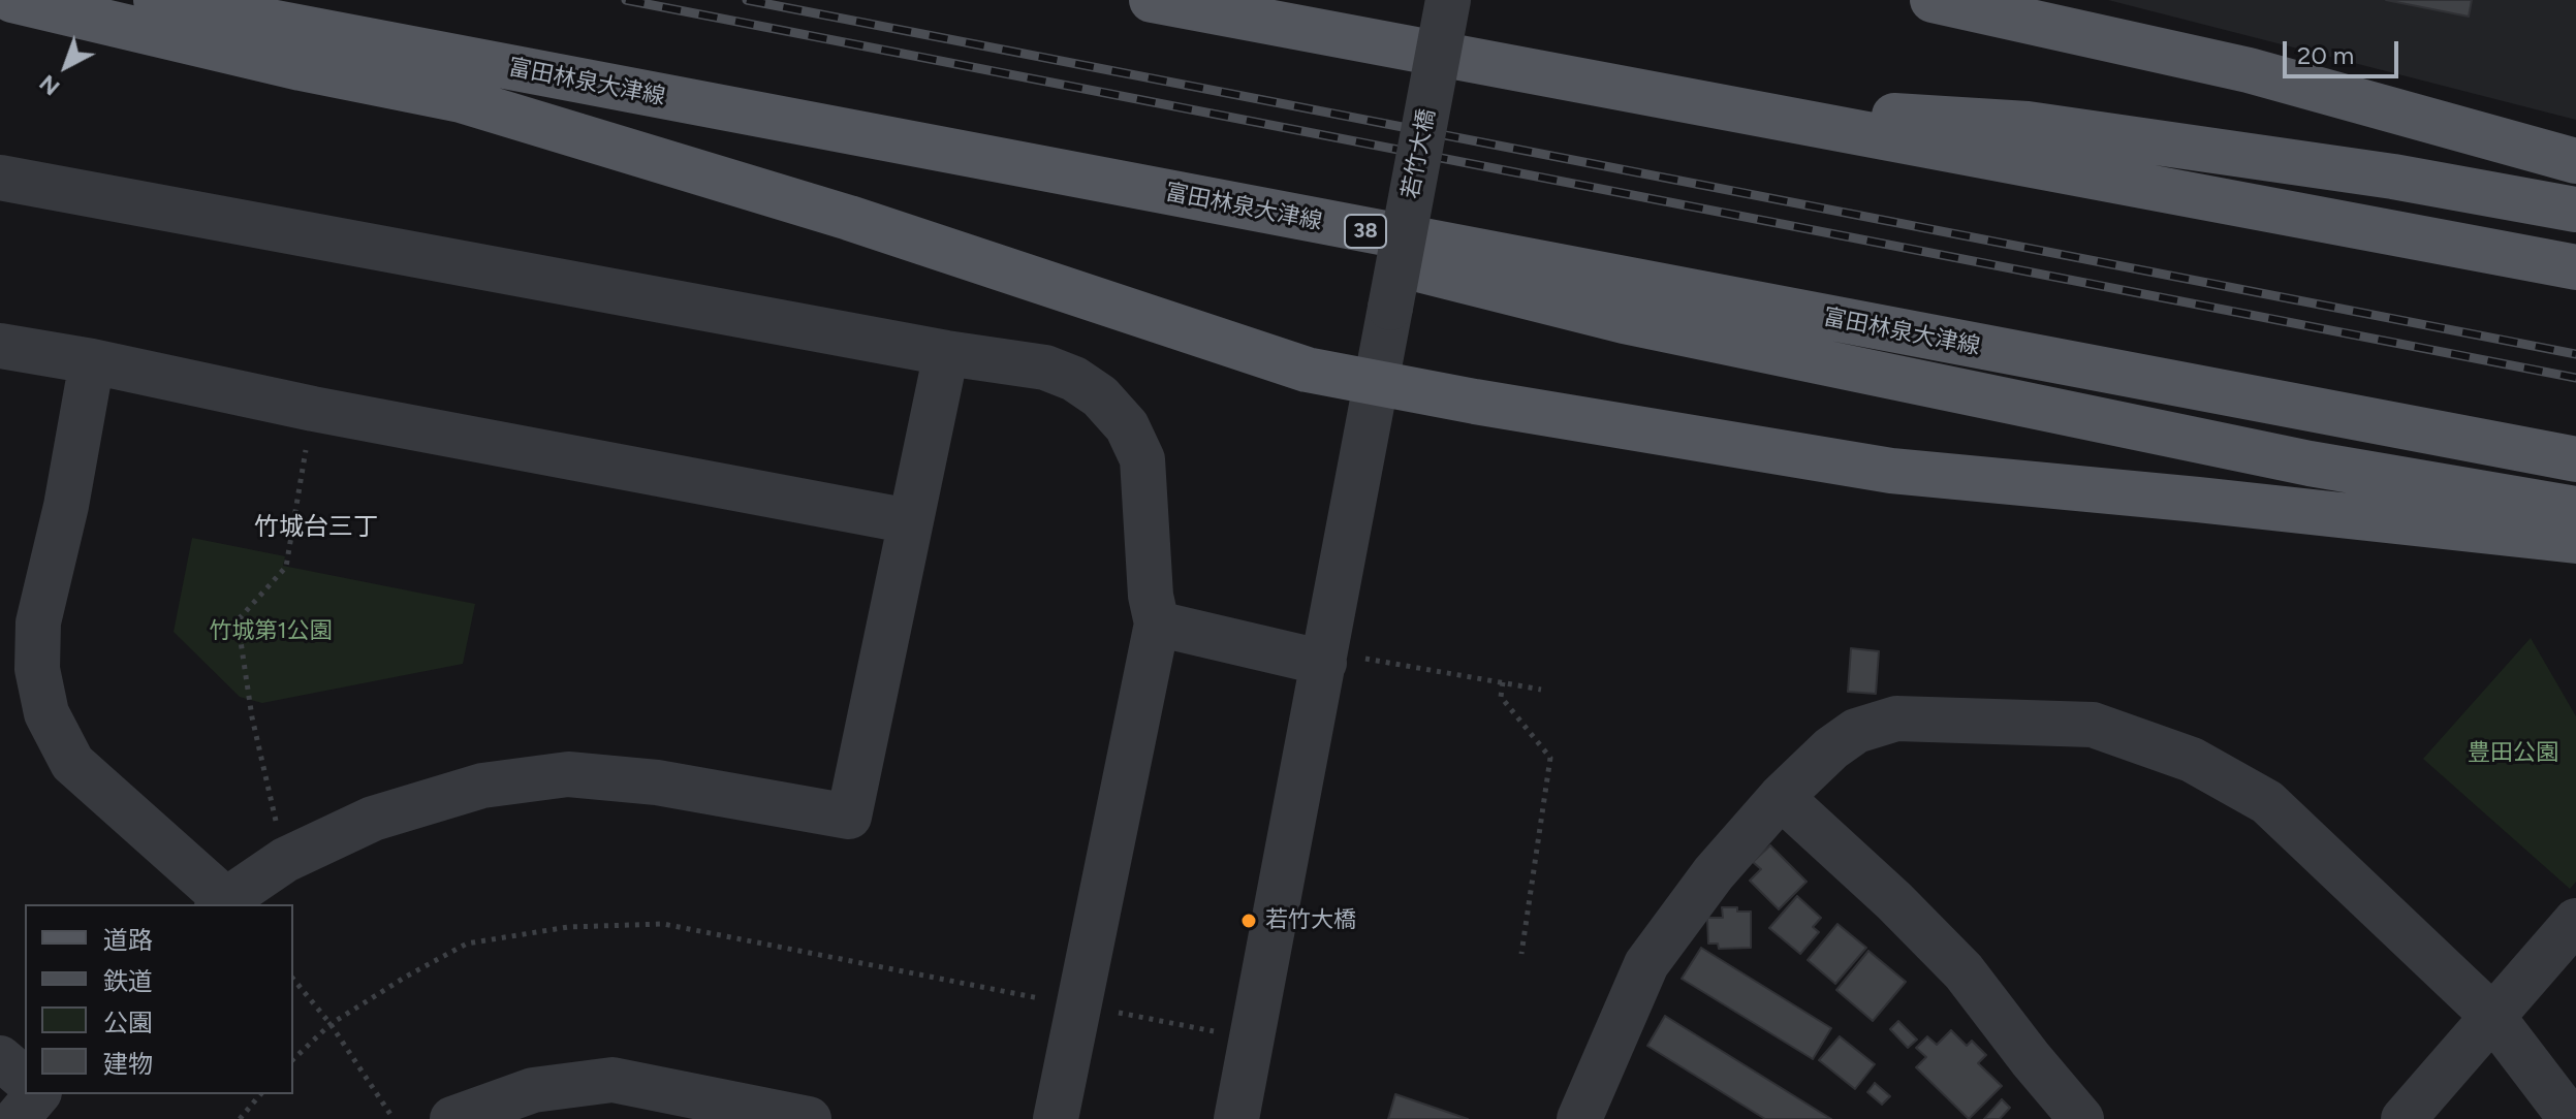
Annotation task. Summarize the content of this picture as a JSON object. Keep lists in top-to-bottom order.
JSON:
{
  "streets": {
    "main road": ["富田林泉大津線", "38"],
    "street": ["若竹大橋"]
  },
  "districts": ["竹城台三丁"],
  "parks": ["竹城第1公園", "豊田公園"],
  "places": ["若竹大橋"],
  "legend": [
    "道路",
    "鉄道",
    "公園",
    "建物"
  ],
  "scale_bar": "20 m",
  "north": "bottom left"
}
